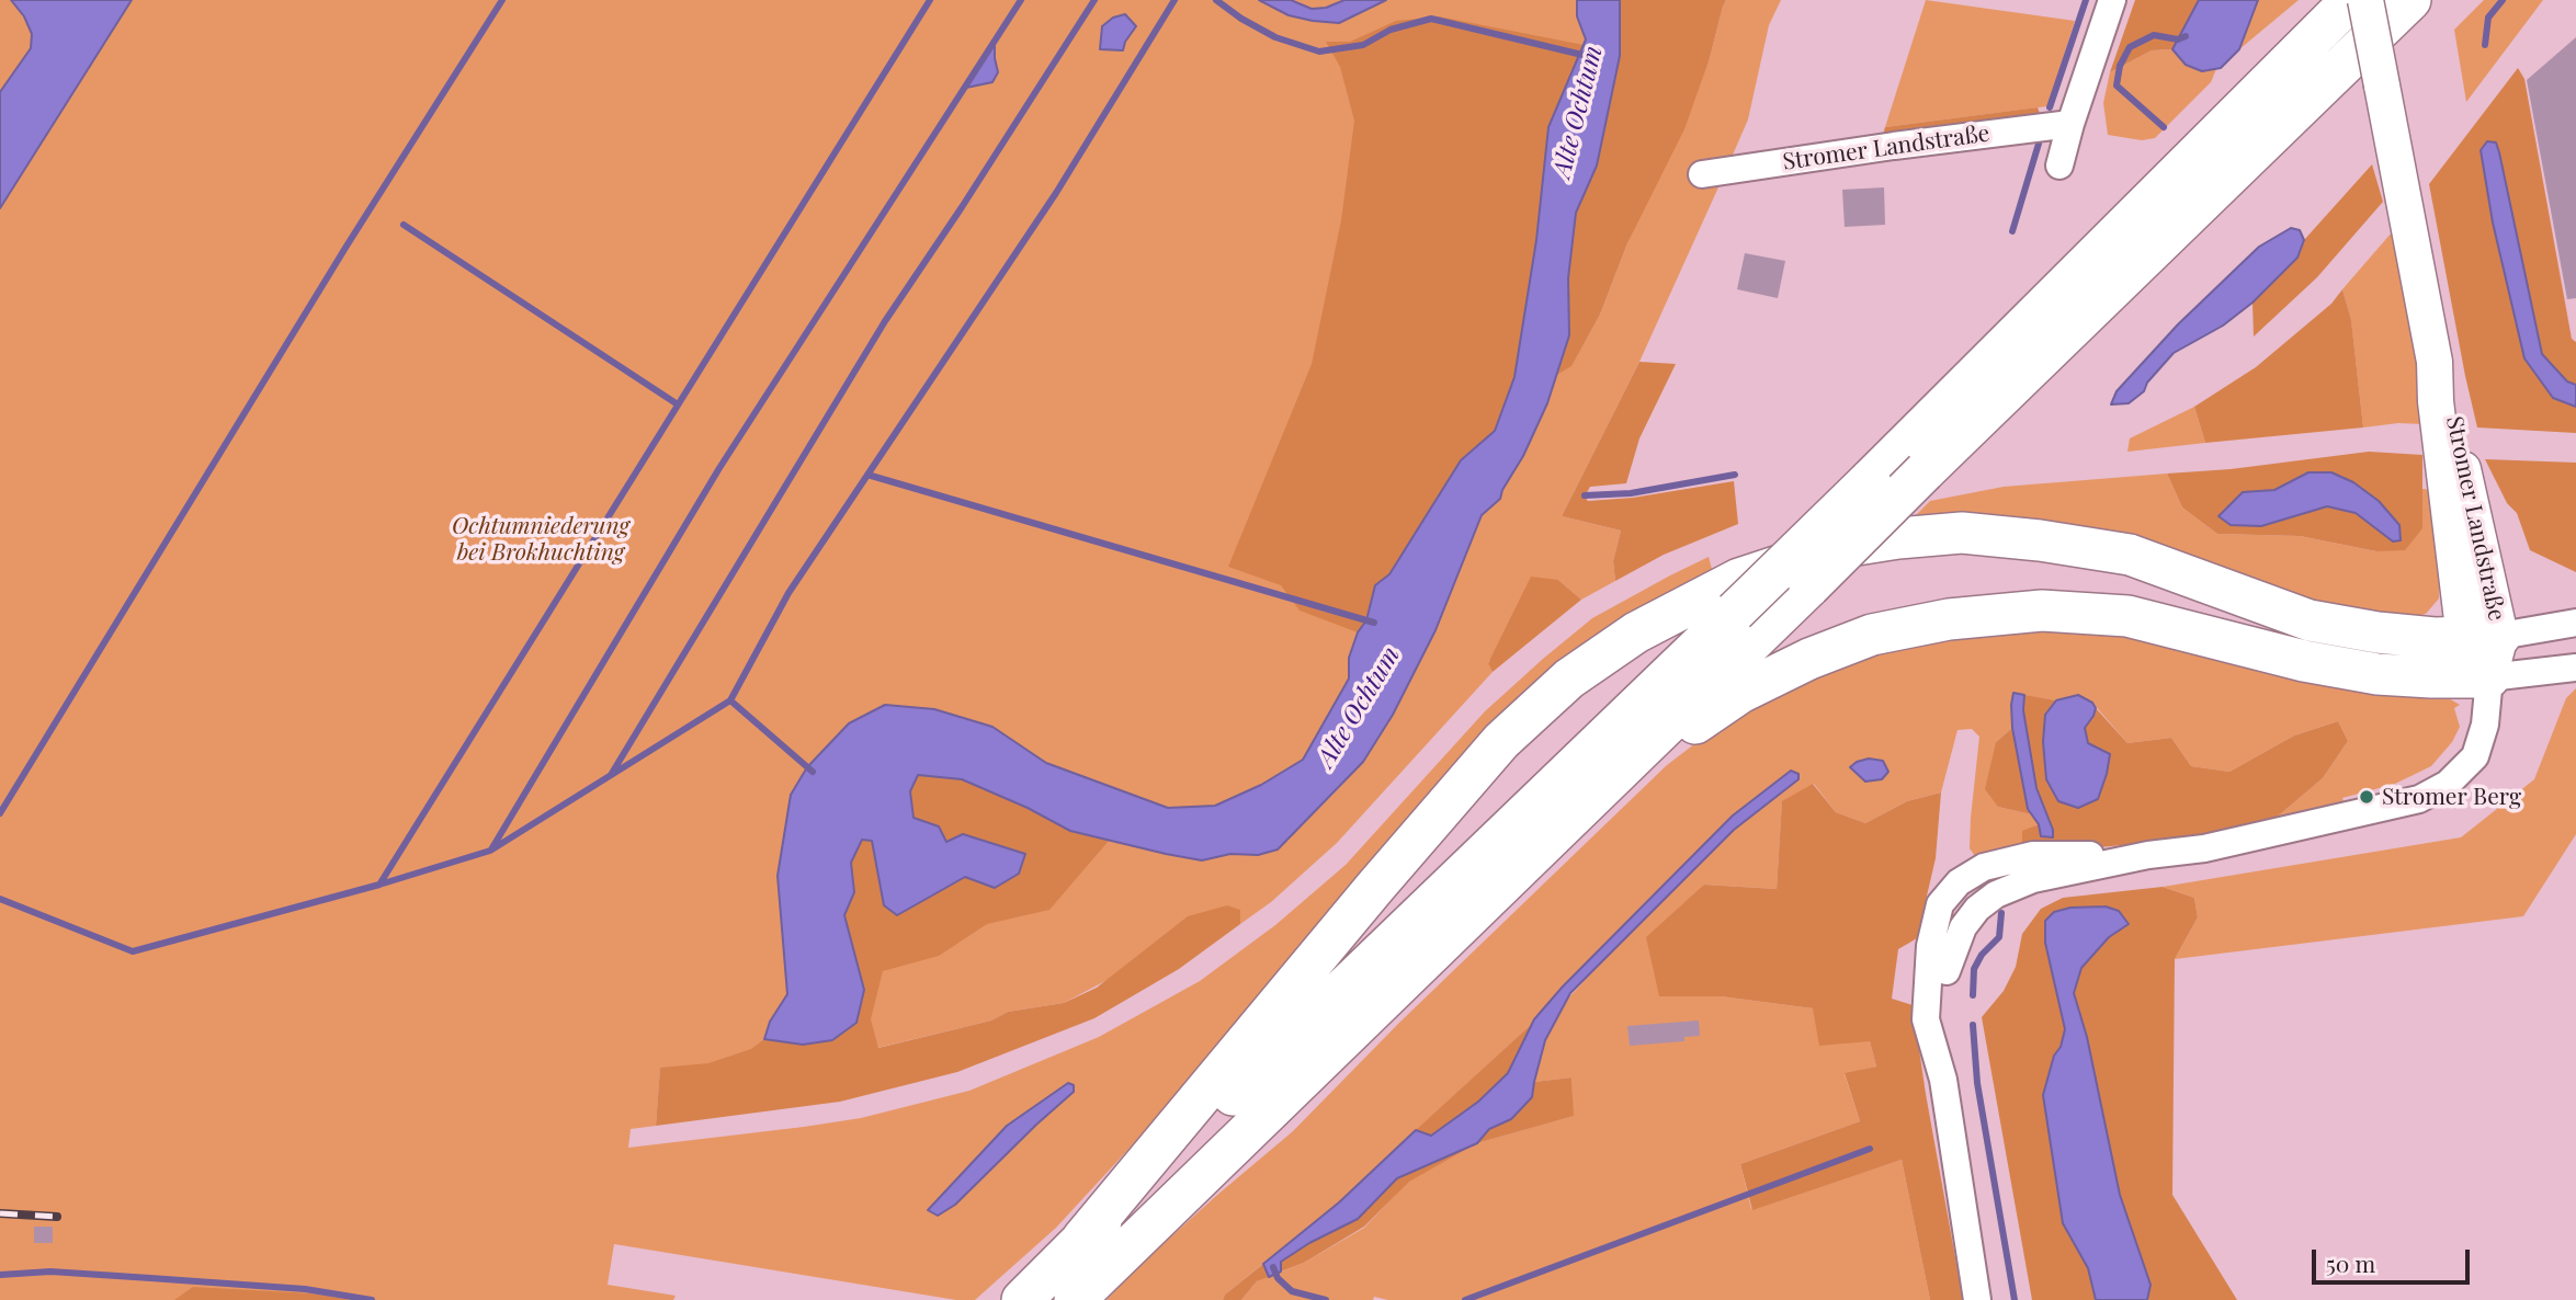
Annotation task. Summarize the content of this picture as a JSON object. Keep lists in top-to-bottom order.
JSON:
{
  "streets": {
    "main road": ["Stromer Landstraße"]
  },
  "water": ["Alte Ochtum"],
  "parks": ["Ochtumniederung bei Brokhuchting"],
  "places": ["Stromer Berg"],
  "scale_bar": "50 m"
}
